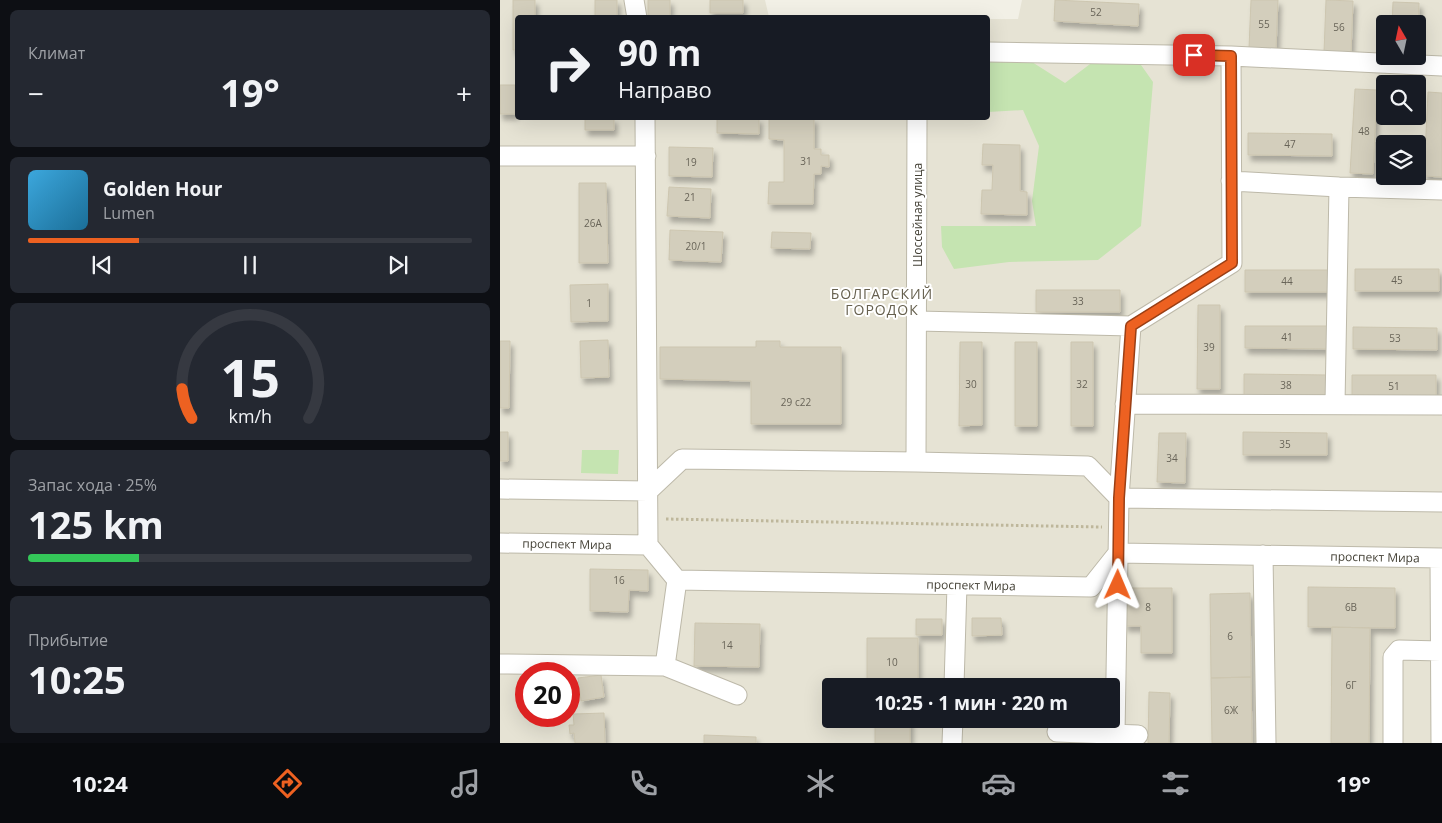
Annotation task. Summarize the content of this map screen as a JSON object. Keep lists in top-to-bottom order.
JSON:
{
  "streets": {
    "street": ["Шоссейная улица", "проспект Мира"]
  },
  "districts": ["БОЛГАРСКИЙ ГОРОДОК"],
  "house_numbers": [
    "52",
    "55",
    "56",
    "48",
    "47",
    "31",
    "19",
    "21",
    "26А",
    "20/1",
    "45",
    "44",
    "33",
    "1",
    "41",
    "53",
    "39",
    "30",
    "32",
    "38",
    "51",
    "29 с22",
    "35",
    "34",
    "16",
    "8",
    "6В",
    "6",
    "14",
    "10",
    "6Г",
    "6Ж"
  ],
  "north": "top",
  "page": {
    "tile": [
      "Климат",
      ["Запас хода · 25%", "125 km"],
      ["Прибытие", "10:25"]
    ],
    "turn": ["90 m", "Направо"],
    "heat": ["−", "19°", "+"],
    "song": ["Golden Hour", "Lumen"],
    "limit": "20",
    "trip": "10:25 · 1 мин · 220 m",
    "tabs": ["10:24", "19°"],
    "gauge": ["15", "km/h"]
  }
}
